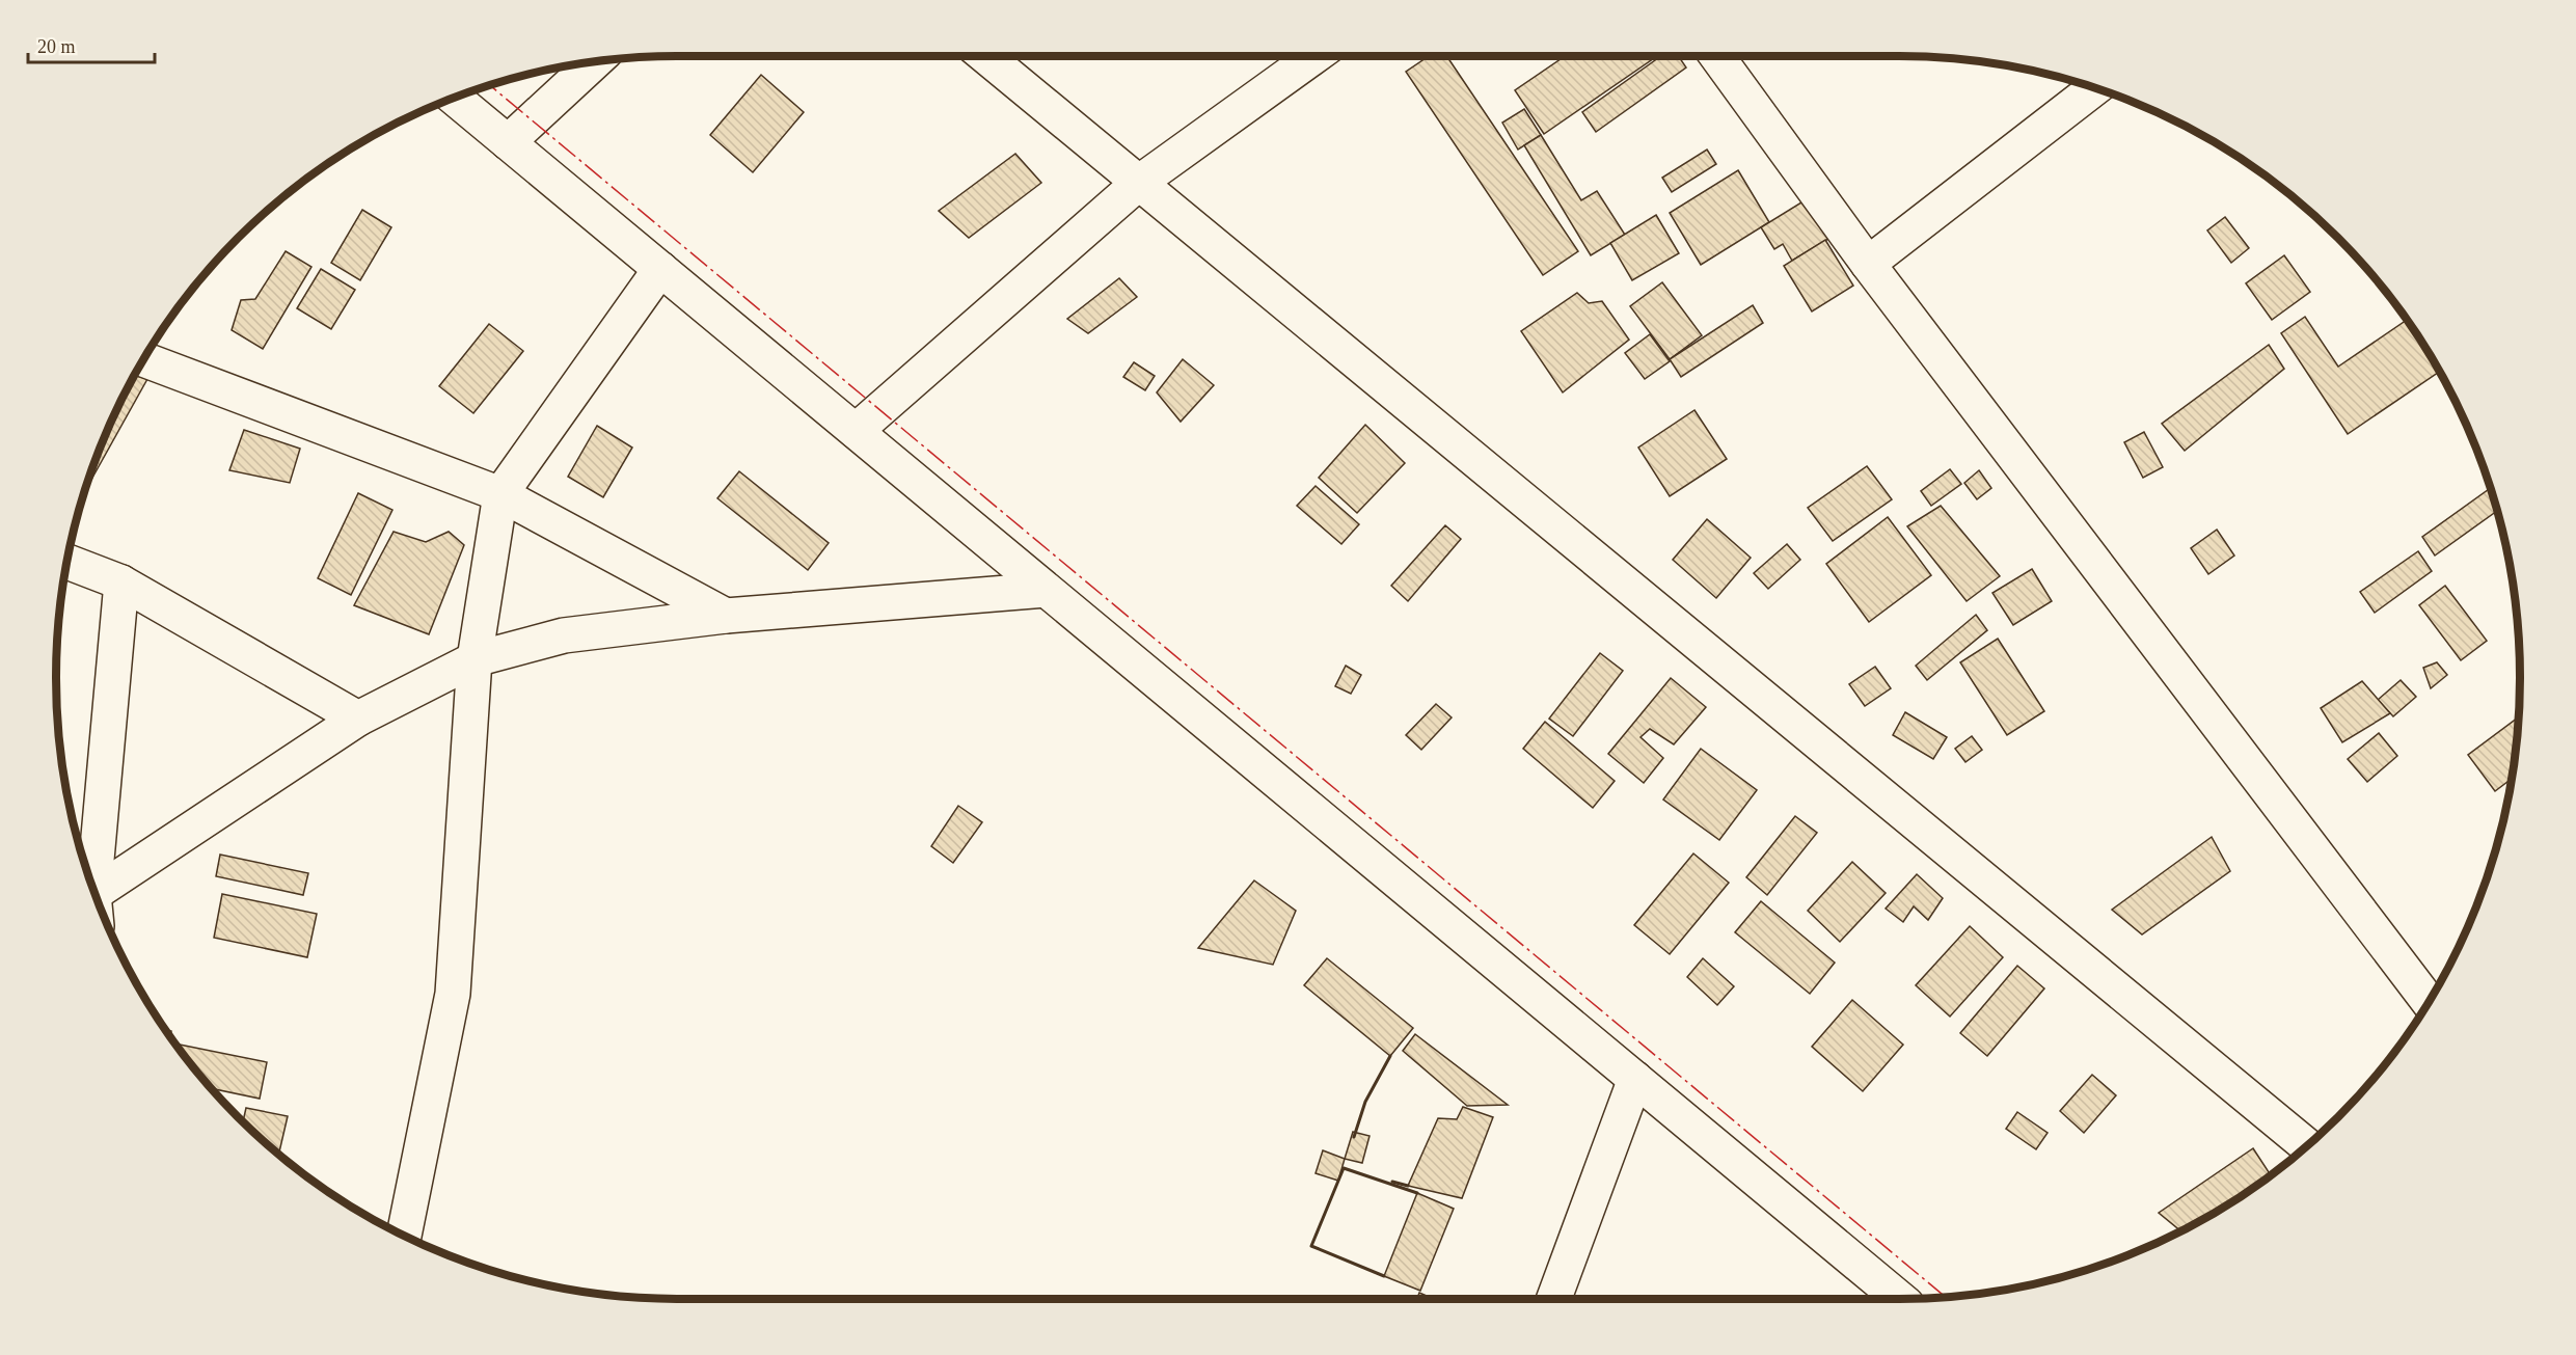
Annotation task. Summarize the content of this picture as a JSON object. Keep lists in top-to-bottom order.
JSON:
{
  "scale_bar": "20 m"
}
